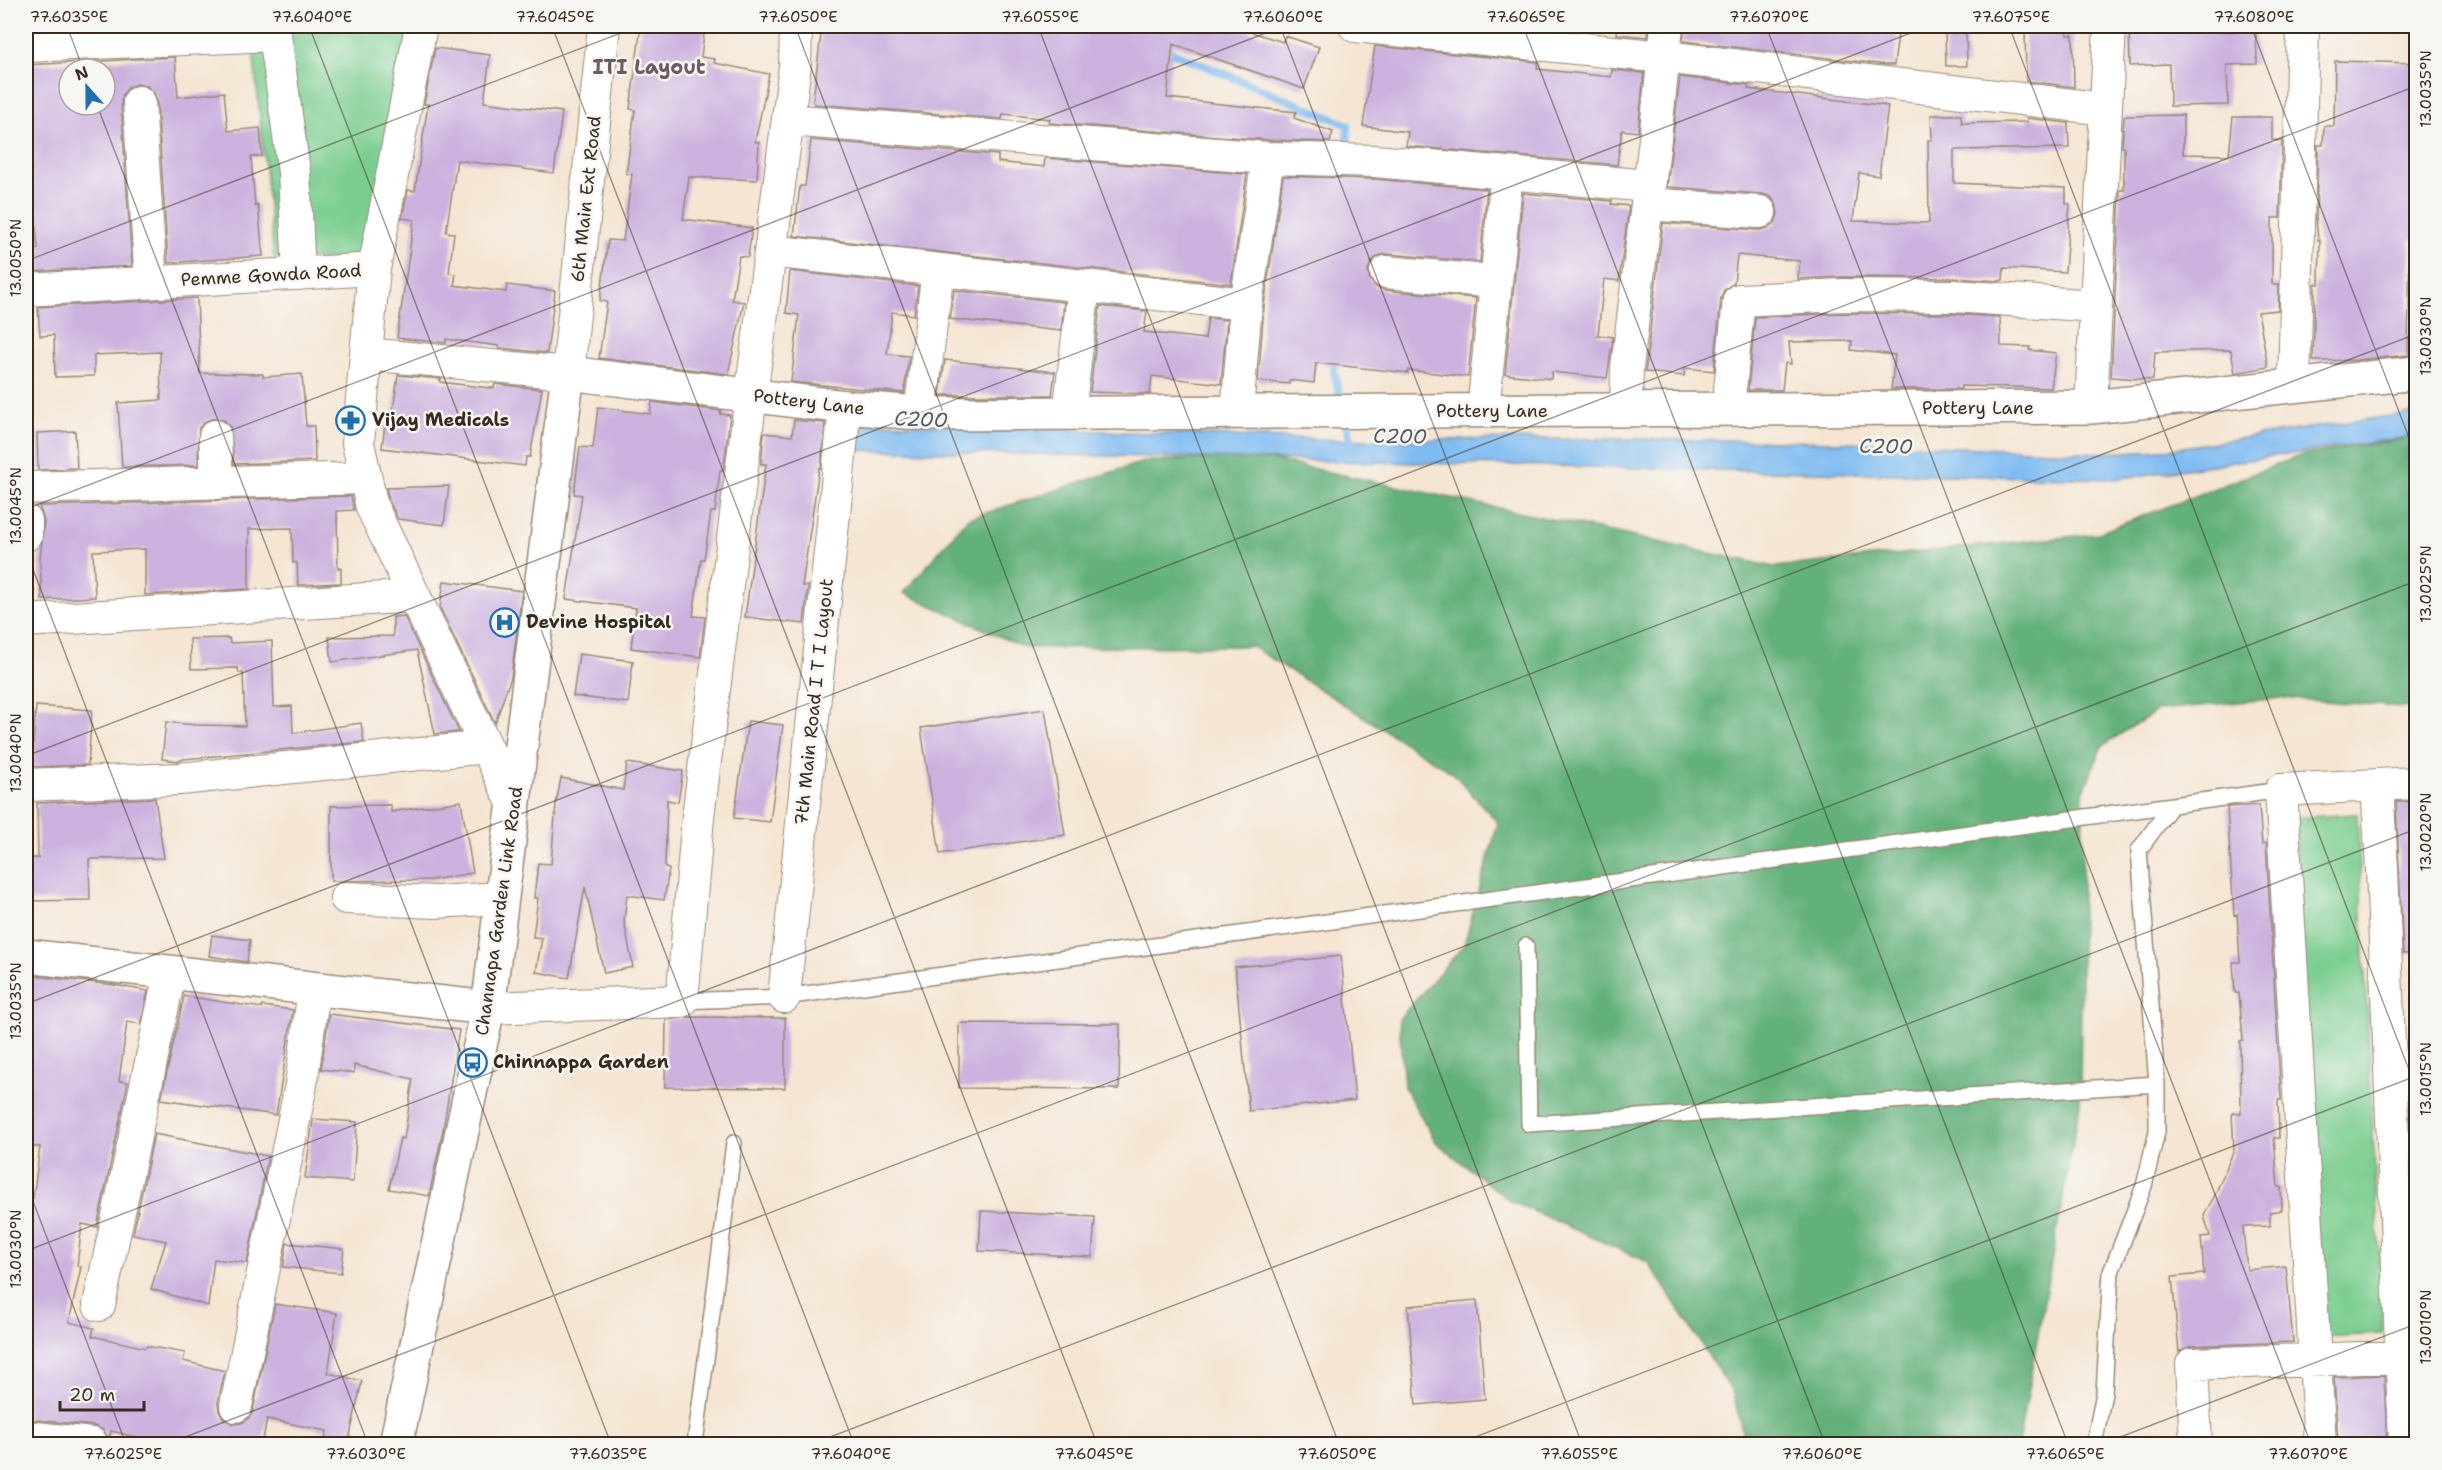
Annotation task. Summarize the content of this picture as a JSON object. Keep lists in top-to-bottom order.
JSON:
{
  "streets": {
    "street": [
      "6th Main Ext Road",
      "Pemme Gowda Road",
      "Pottery Lane",
      "7th Main Road I T I Layout",
      "Channapa Garden Link Road"
    ]
  },
  "crossings": [
    ["6th Main Ext Road", "Pottery Lane"],
    ["6th Main Ext Road", "Channapa Garden Link Road"],
    ["Pemme Gowda Road", "Channapa Garden Link Road"],
    ["Pottery Lane", "7th Main Road I T I Layout"],
    ["Pottery Lane", "Channapa Garden Link Road"]
  ],
  "districts": ["ITI Layout"],
  "water": ["C200"],
  "places": {
    "pharmacy": ["Vijay Medicals"],
    "hospital": ["Devine Hospital"],
    "bus stop": ["Chinnappa Garden"]
  },
  "scale_bar": "20 m",
  "north": "top",
  "coordinates": [
    "77.6035°E",
    "77.6040°E",
    "77.6045°E",
    "77.6050°E",
    "77.6055°E",
    "77.6060°E",
    "77.6065°E",
    "77.6070°E",
    "77.6075°E",
    "77.6080°E",
    "13.0035°N",
    "13.0050°N",
    "13.0030°N",
    "13.0045°N",
    "13.0025°N",
    "13.0040°N",
    "13.0020°N",
    "13.0015°N",
    "13.0010°N",
    "77.6025°E",
    "77.6030°E"
  ]
}
